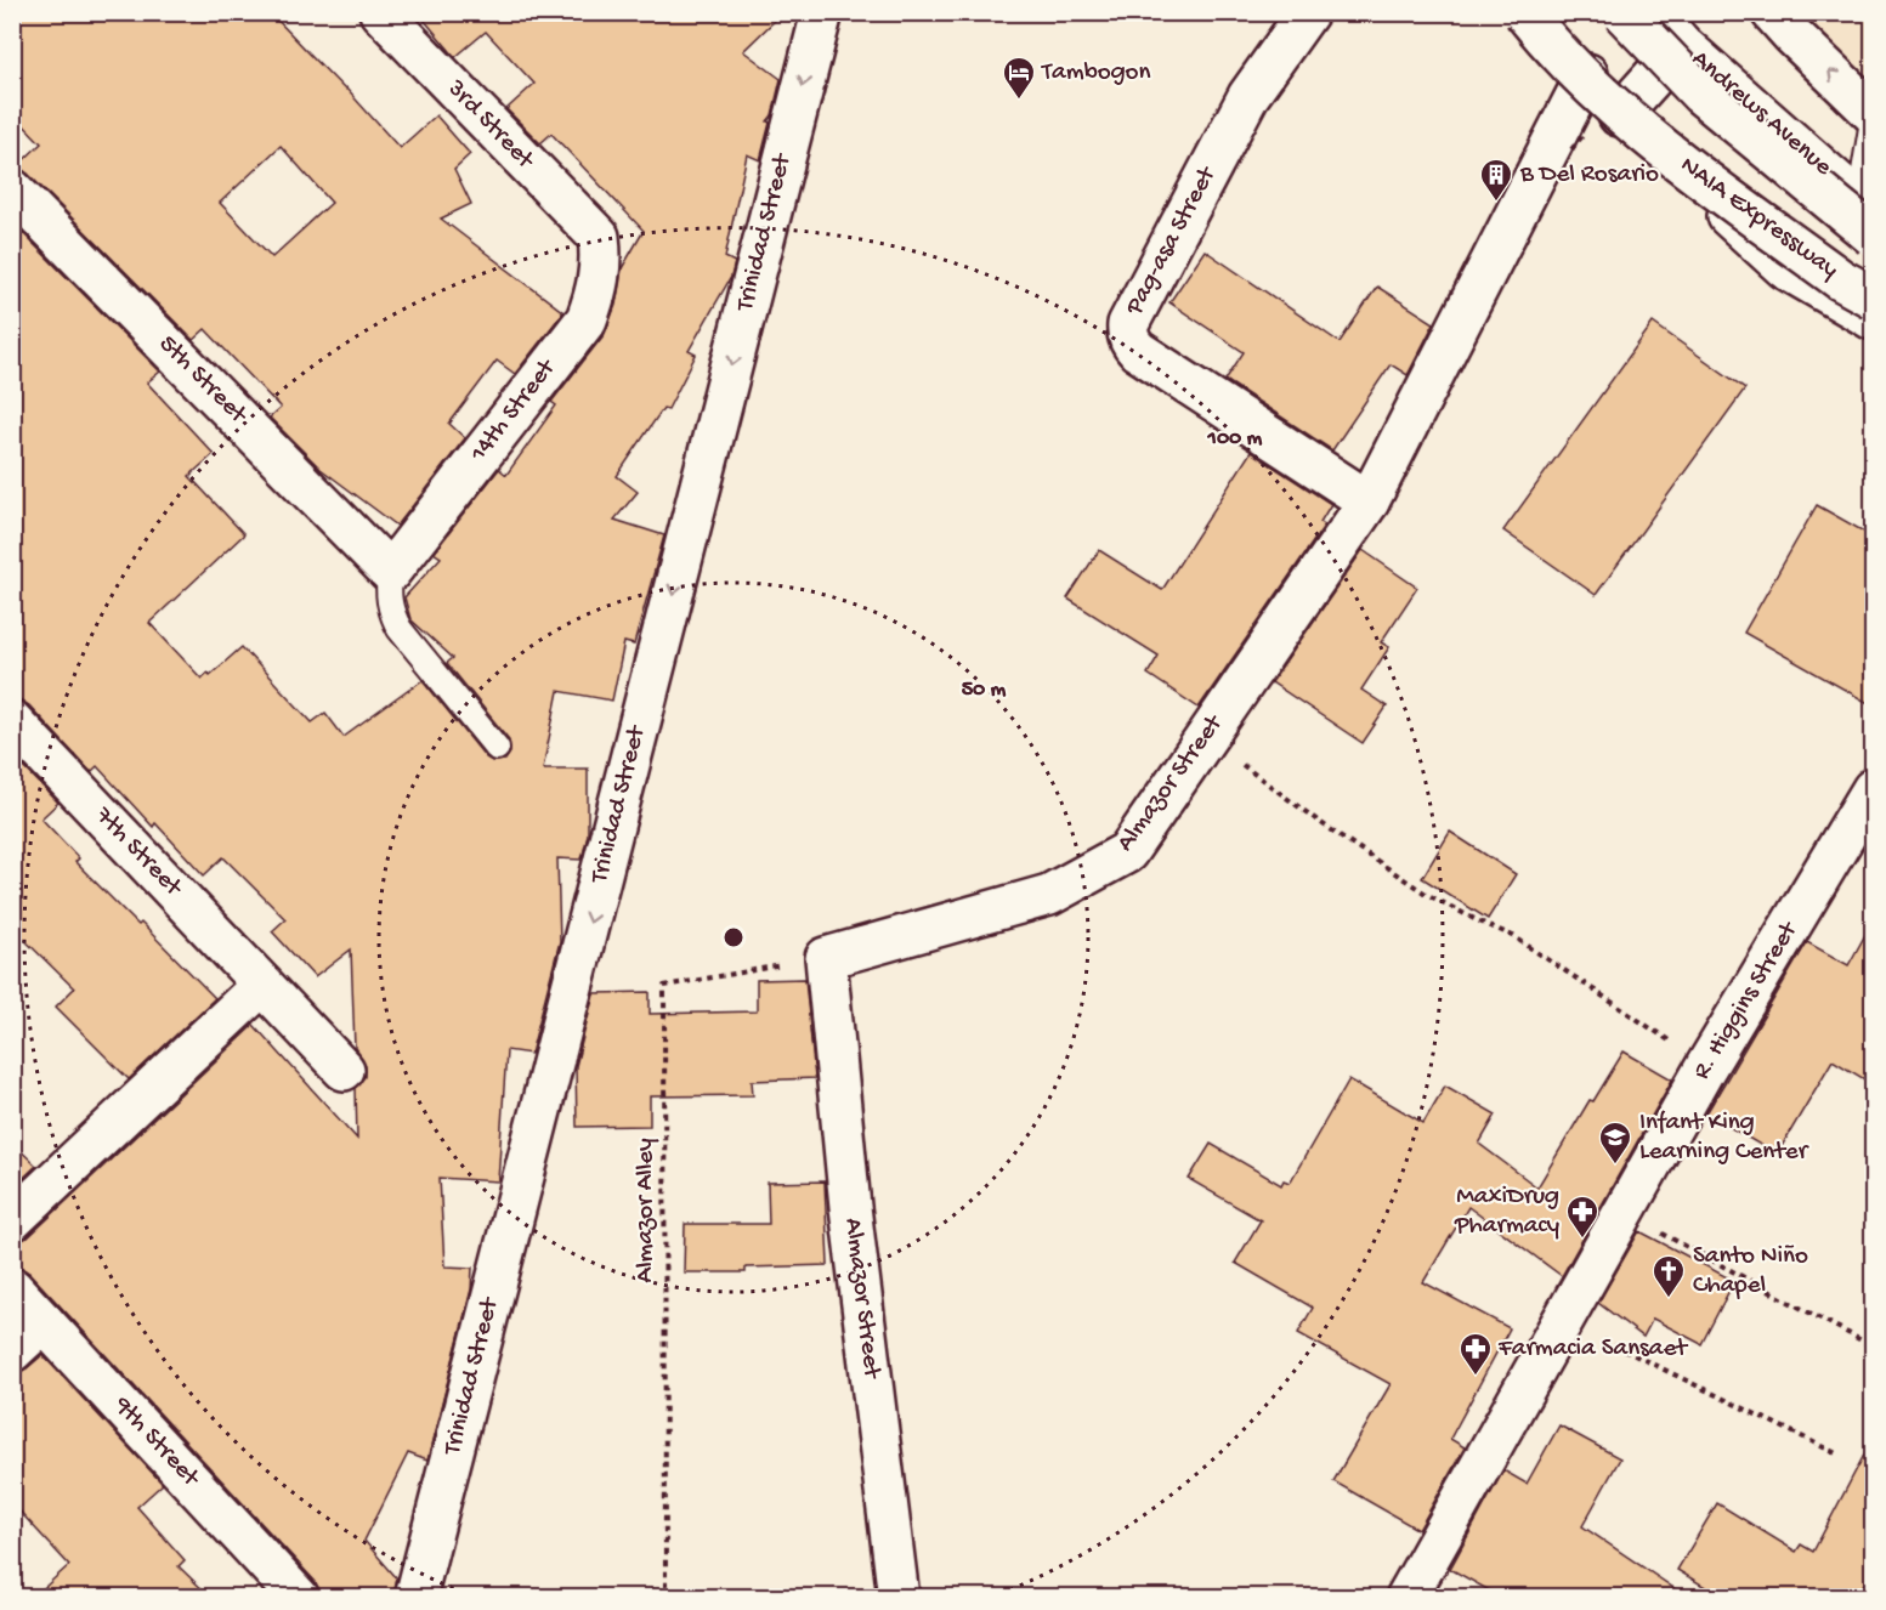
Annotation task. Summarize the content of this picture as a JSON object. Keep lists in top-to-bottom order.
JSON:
{
  "streets": {
    "main road": [
      "Andrews Avenue",
      "3rd Street",
      "NAIA Expressway",
      "Trinidad Street",
      "Pag-asa Street",
      "5th Street",
      "14th Street",
      "Almazor Street",
      "7th Street",
      "R. Higgins Street",
      "9th Street"
    ],
    "path": ["Almazor Alley"]
  },
  "crossings": [
    ["3rd Street", "14th Street"],
    ["Pag-asa Street", "Almazor Street"],
    ["5th Street", "14th Street"],
    ["Almazor Street", "Almazor Alley"]
  ],
  "one_way": ["Trinidad Street"],
  "places": {
    "hotel": ["Tambogon"],
    "building": ["B Del Rosario"],
    "school or university": ["Infant King Learning Center"],
    "pharmacy": ["MaxiDrug Pharmacy", "Farmacia Sansaet"],
    "church": ["Santo Niño Chapel"]
  },
  "rings": ["100 m", "50 m"]
}
